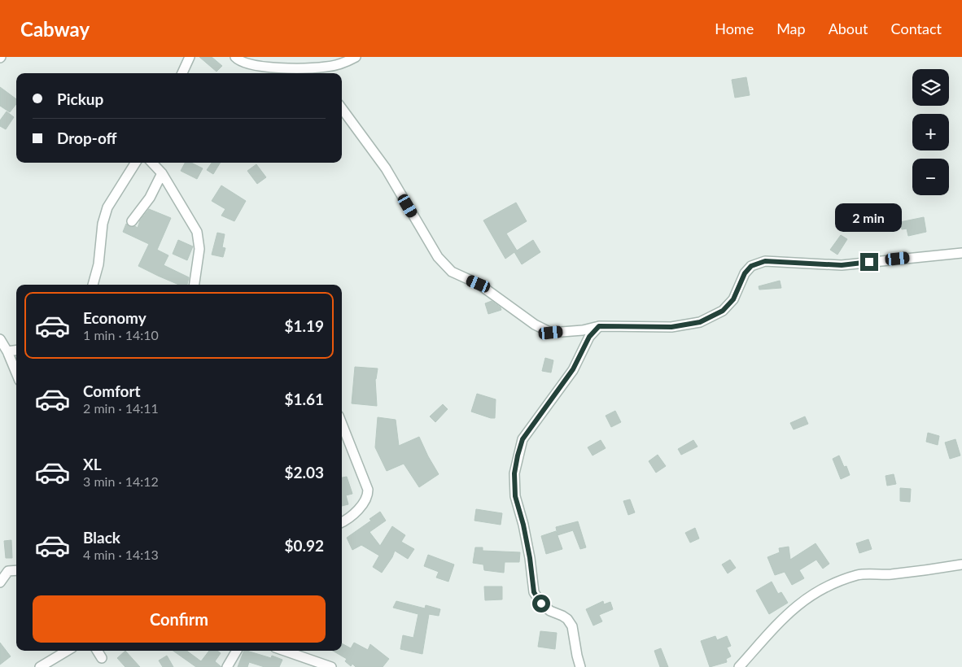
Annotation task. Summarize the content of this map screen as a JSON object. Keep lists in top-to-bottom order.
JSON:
{
  "page": {
    "header": "Cabway",
    "nav": [
      "Home",
      "Map",
      "About",
      "Contact"
    ],
    "map_buttons": ["+", "−"],
    "banner": ["Pickup", "Drop-off"],
    "bubble": "2 min",
    "list": [
      {
        "name": "Economy",
        "note": "1 min · 14:10",
        "value": "$1.19"
      },
      {
        "name": "Comfort",
        "note": "2 min · 14:11",
        "value": "$1.61"
      },
      {
        "name": "XL",
        "note": "3 min · 14:12",
        "value": "$2.03"
      },
      {
        "name": "Black",
        "note": "4 min · 14:13",
        "value": "$0.92"
      }
    ],
    "buttons": "Confirm"
  }
}
